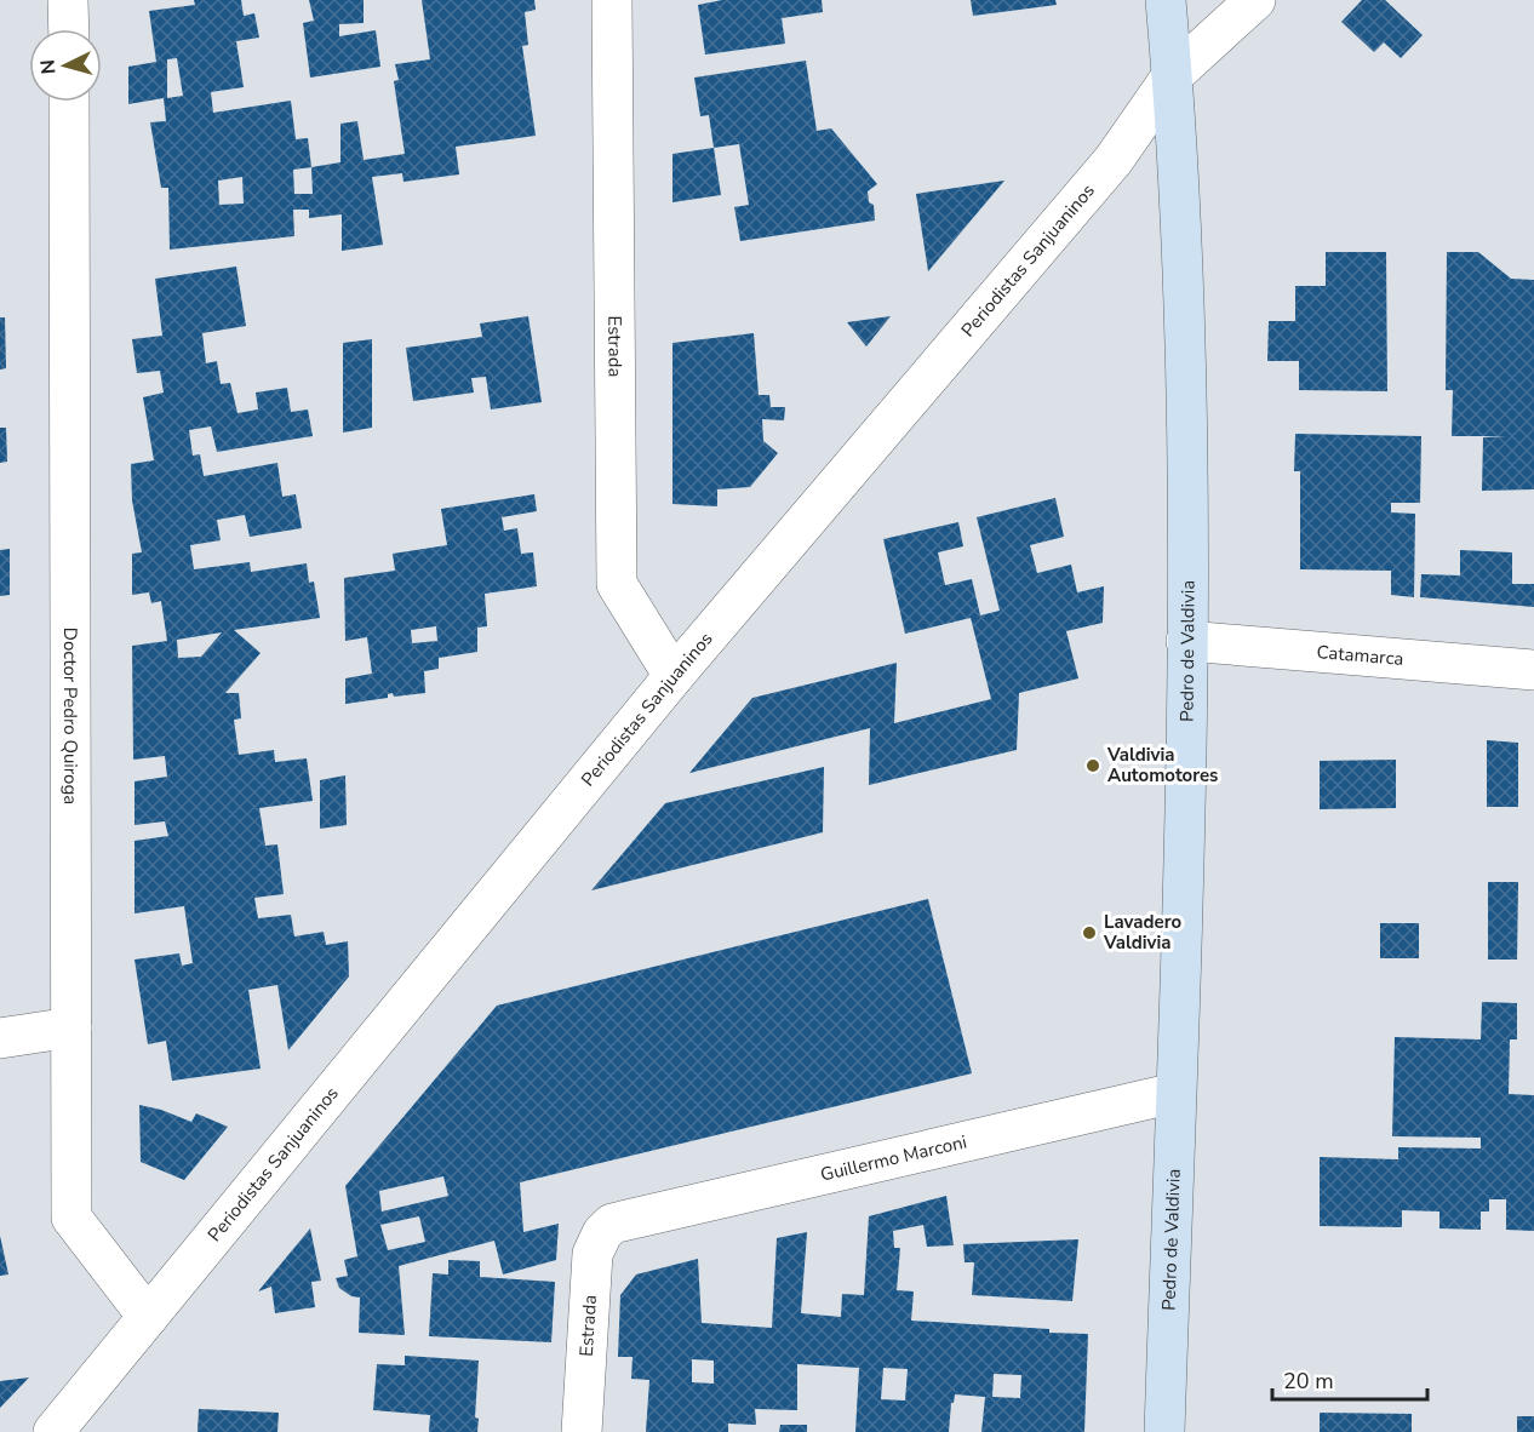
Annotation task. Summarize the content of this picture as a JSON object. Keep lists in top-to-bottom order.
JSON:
{
  "streets": {
    "street": [
      "Periodistas Sanjuaninos",
      "Estrada",
      "Pedro de Valdivia",
      "Catamarca",
      "Doctor Pedro Quiroga",
      "Guillermo Marconi"
    ]
  },
  "crossings": [
    ["Periodistas Sanjuaninos", "Estrada"],
    ["Periodistas Sanjuaninos", "Pedro de Valdivia"],
    ["Periodistas Sanjuaninos", "Doctor Pedro Quiroga"],
    ["Estrada", "Guillermo Marconi"],
    ["Pedro de Valdivia", "Catamarca"],
    ["Pedro de Valdivia", "Guillermo Marconi"]
  ],
  "places": ["Valdivia Automotores", "Lavadero Valdivia"],
  "scale_bar": "20 m",
  "north": "left"
}
